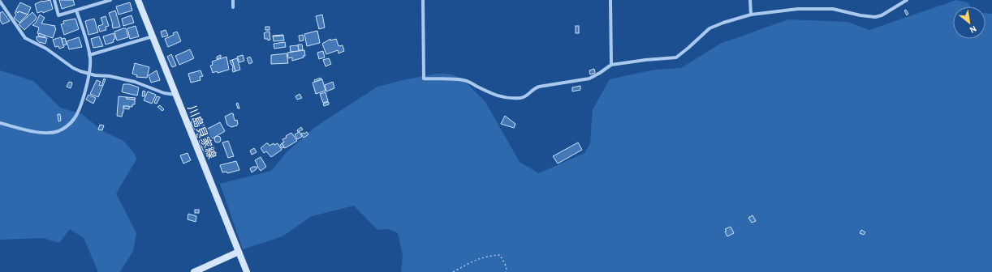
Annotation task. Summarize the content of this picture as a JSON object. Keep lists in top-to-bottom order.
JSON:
{
  "streets": {
    "main road": ["川島貝家線"]
  },
  "north": "bottom right"
}
